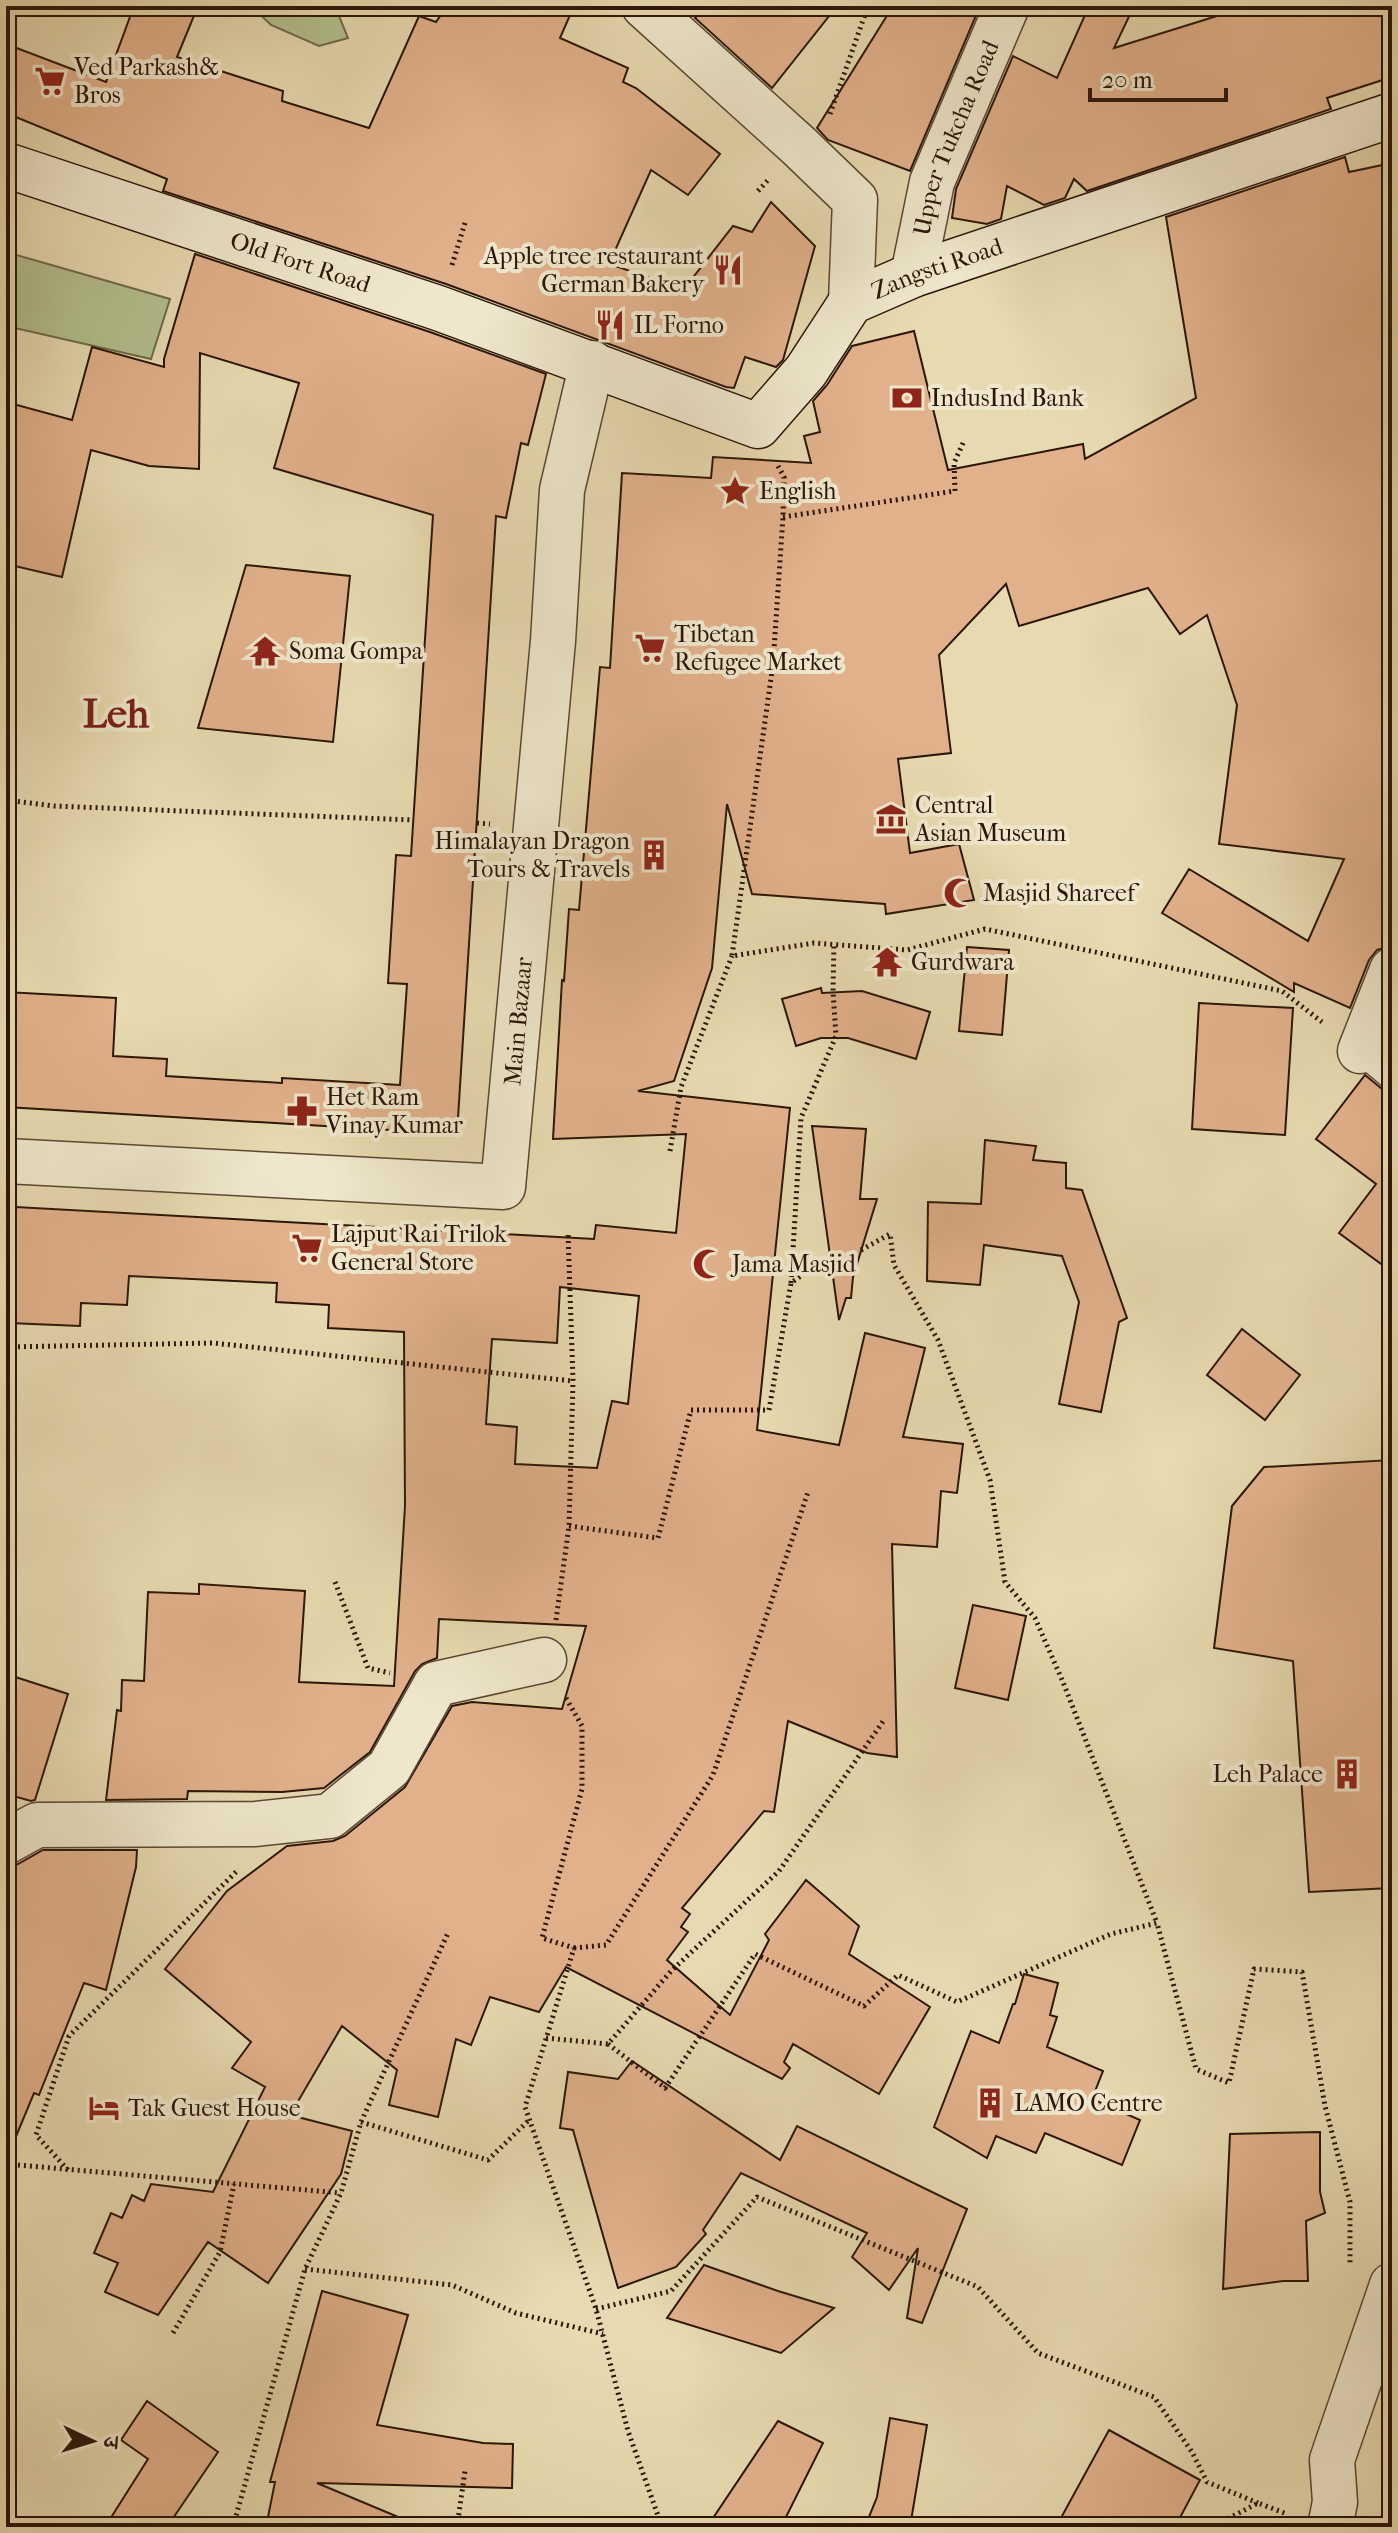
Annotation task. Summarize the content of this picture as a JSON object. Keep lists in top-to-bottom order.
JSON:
{
  "streets": {
    "street": [
      "Upper Tukcha Road",
      "Old Fort Road",
      "Zangsti Road",
      "Main Bazaar"
    ]
  },
  "crossings": [
    ["Upper Tukcha Road", "Zangsti Road"],
    ["Old Fort Road", "Main Bazaar"]
  ],
  "districts": ["Leh"],
  "places": {
    "supermarket": ["Ved Parkash& Bros", "Tibetan Refugee Market", "Lajput Rai Trilok General Store"],
    "restaurant": ["Apple tree restaurant German Bakery", "IL Forno"],
    "bank": ["IndusInd Bank"],
    "place": ["English"],
    "temple": ["Soma Gompa", "Gurdwara"],
    "museum": ["Central Asian Museum"],
    "building": ["Himalayan Dragon Tours & Travels", "Leh Palace", "LAMO Centre"],
    "mosque": ["Masjid Shareef", "Jama Masjid"],
    "pharmacy": ["Het Ram Vinay Kumar"],
    "hotel": ["Tak Guest House"]
  },
  "scale_bar": "20 m",
  "north": "right"
}
